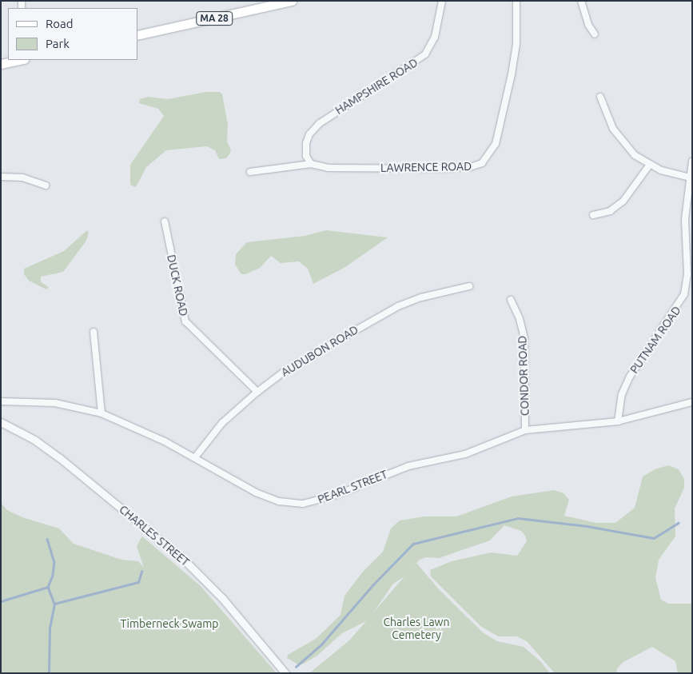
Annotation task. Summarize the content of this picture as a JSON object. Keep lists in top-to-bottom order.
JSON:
{
  "streets": {
    "main road": ["MA 28"],
    "street": [
      "HAMPSHIRE ROAD",
      "LAWRENCE ROAD",
      "DUCK ROAD",
      "PUTNAM ROAD",
      "AUDUBON ROAD",
      "CONDOR ROAD",
      "PEARL STREET",
      "CHARLES STREET"
    ]
  },
  "crossings": [
    ["HAMPSHIRE ROAD", "LAWRENCE ROAD"],
    ["DUCK ROAD", "AUDUBON ROAD"],
    ["PUTNAM ROAD", "PEARL STREET"],
    ["AUDUBON ROAD", "PEARL STREET"],
    ["CONDOR ROAD", "PEARL STREET"]
  ],
  "parks": ["Charles Lawn Cemetery", "Timberneck Swamp"],
  "legend": ["Road", "Park"]
}
